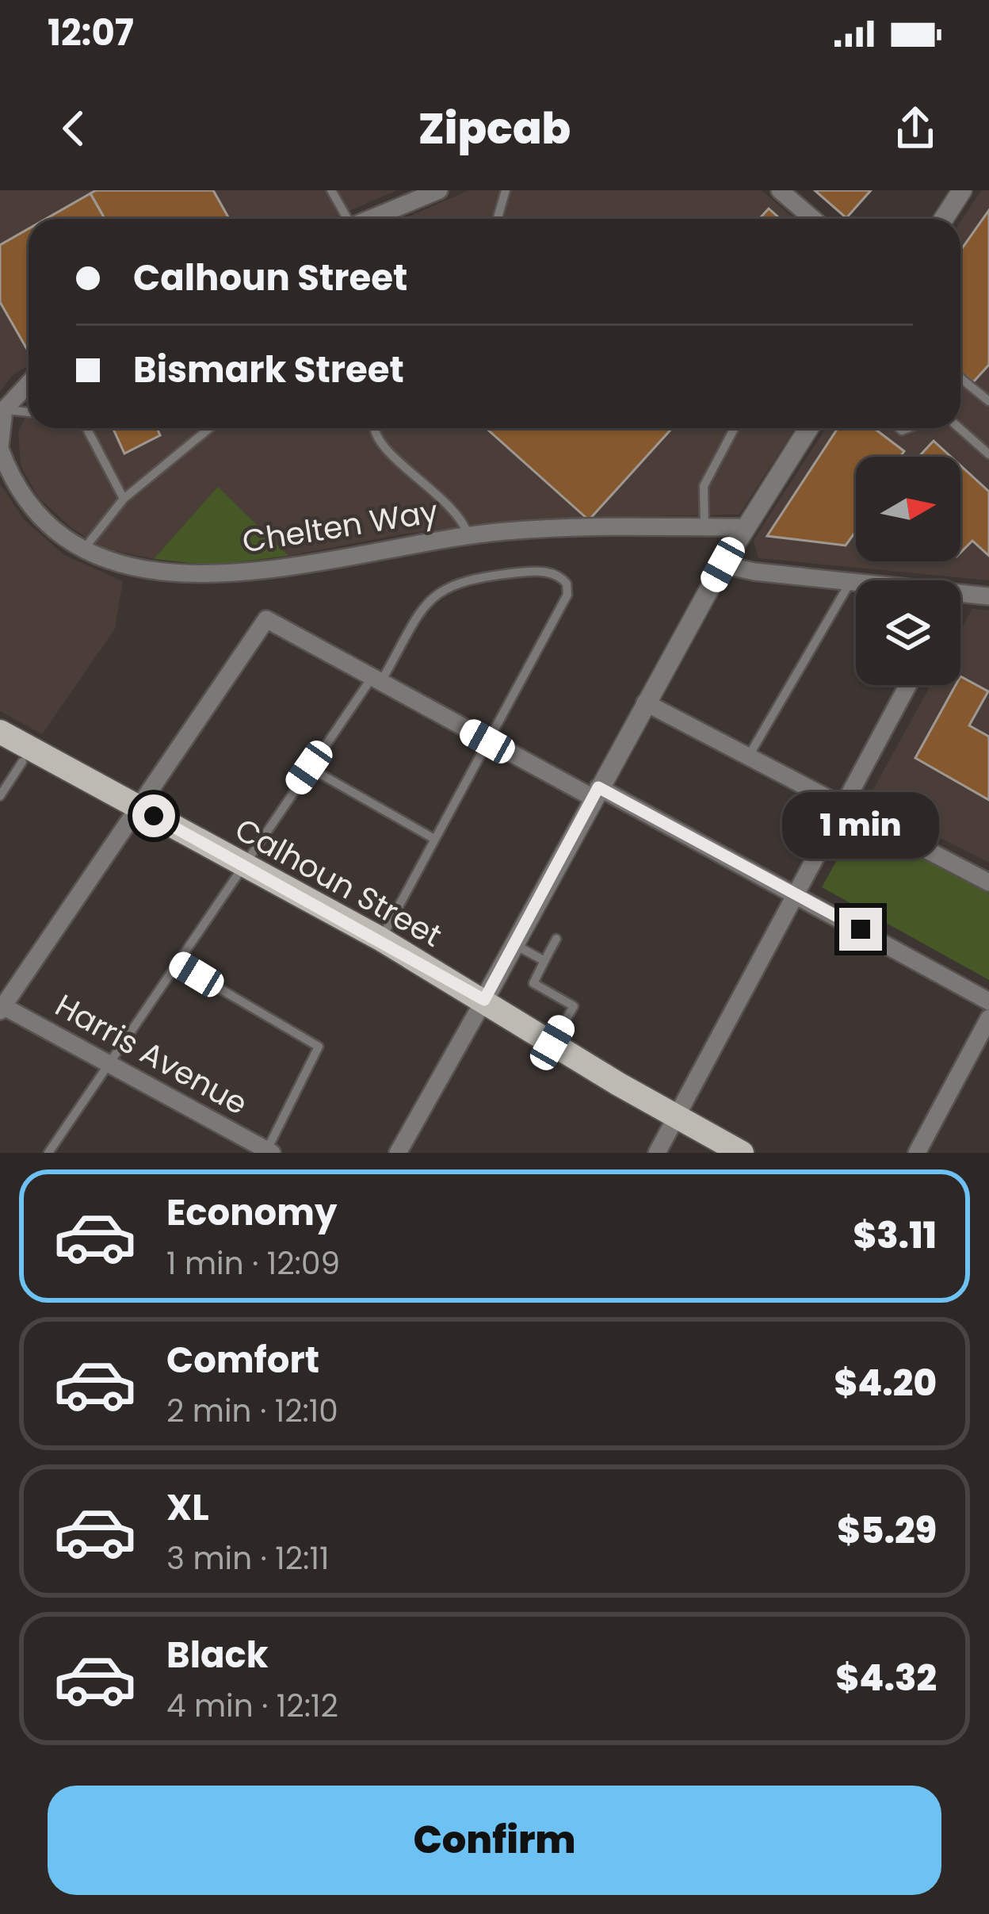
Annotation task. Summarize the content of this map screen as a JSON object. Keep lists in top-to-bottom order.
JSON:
{
  "streets": {
    "main road": ["Calhoun Street"],
    "street": ["Chelten Way", "Harris Avenue"]
  },
  "north": "right",
  "page": {
    "status": "12:07",
    "header": "Zipcab",
    "banner": ["Calhoun Street", "Bismark Street"],
    "bubble": "1 min",
    "list": [
      {
        "name": "Economy",
        "note": "1 min · 12:09",
        "value": "$3.11"
      },
      {
        "name": "Comfort",
        "note": "2 min · 12:10",
        "value": "$4.20"
      },
      {
        "name": "XL",
        "note": "3 min · 12:11",
        "value": "$5.29"
      },
      {
        "name": "Black",
        "note": "4 min · 12:12",
        "value": "$4.32"
      }
    ],
    "buttons": "Confirm"
  }
}
